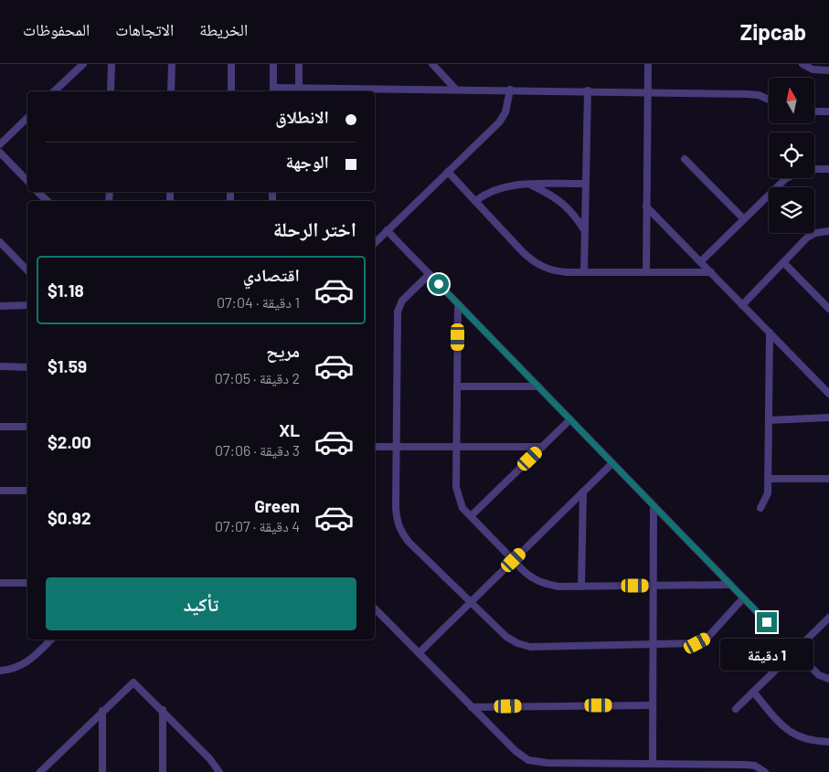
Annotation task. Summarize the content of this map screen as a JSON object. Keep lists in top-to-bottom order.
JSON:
{
  "north": "top",
  "page": {
    "header": "Zipcab",
    "nav": ["الخريطة", "الاتجاهات", "المحفوظات"],
    "banner": ["الانطلاق", "الوجهة"],
    "heading": "اختر الرحلة",
    "list": [
      {
        "name": "اقتصادي",
        "note": "1 دقيقة · 07:04",
        "value": "$1.18"
      },
      {
        "name": "مريح",
        "note": "2 دقيقة · 07:05",
        "value": "$1.59"
      },
      {
        "name": "XL",
        "note": "3 دقيقة · 07:06",
        "value": "$2.00"
      },
      {
        "name": "Green",
        "note": "4 دقيقة · 07:07",
        "value": "$0.92"
      }
    ],
    "buttons": "تأكيد",
    "bubble": "1 دقيقة"
  }
}
